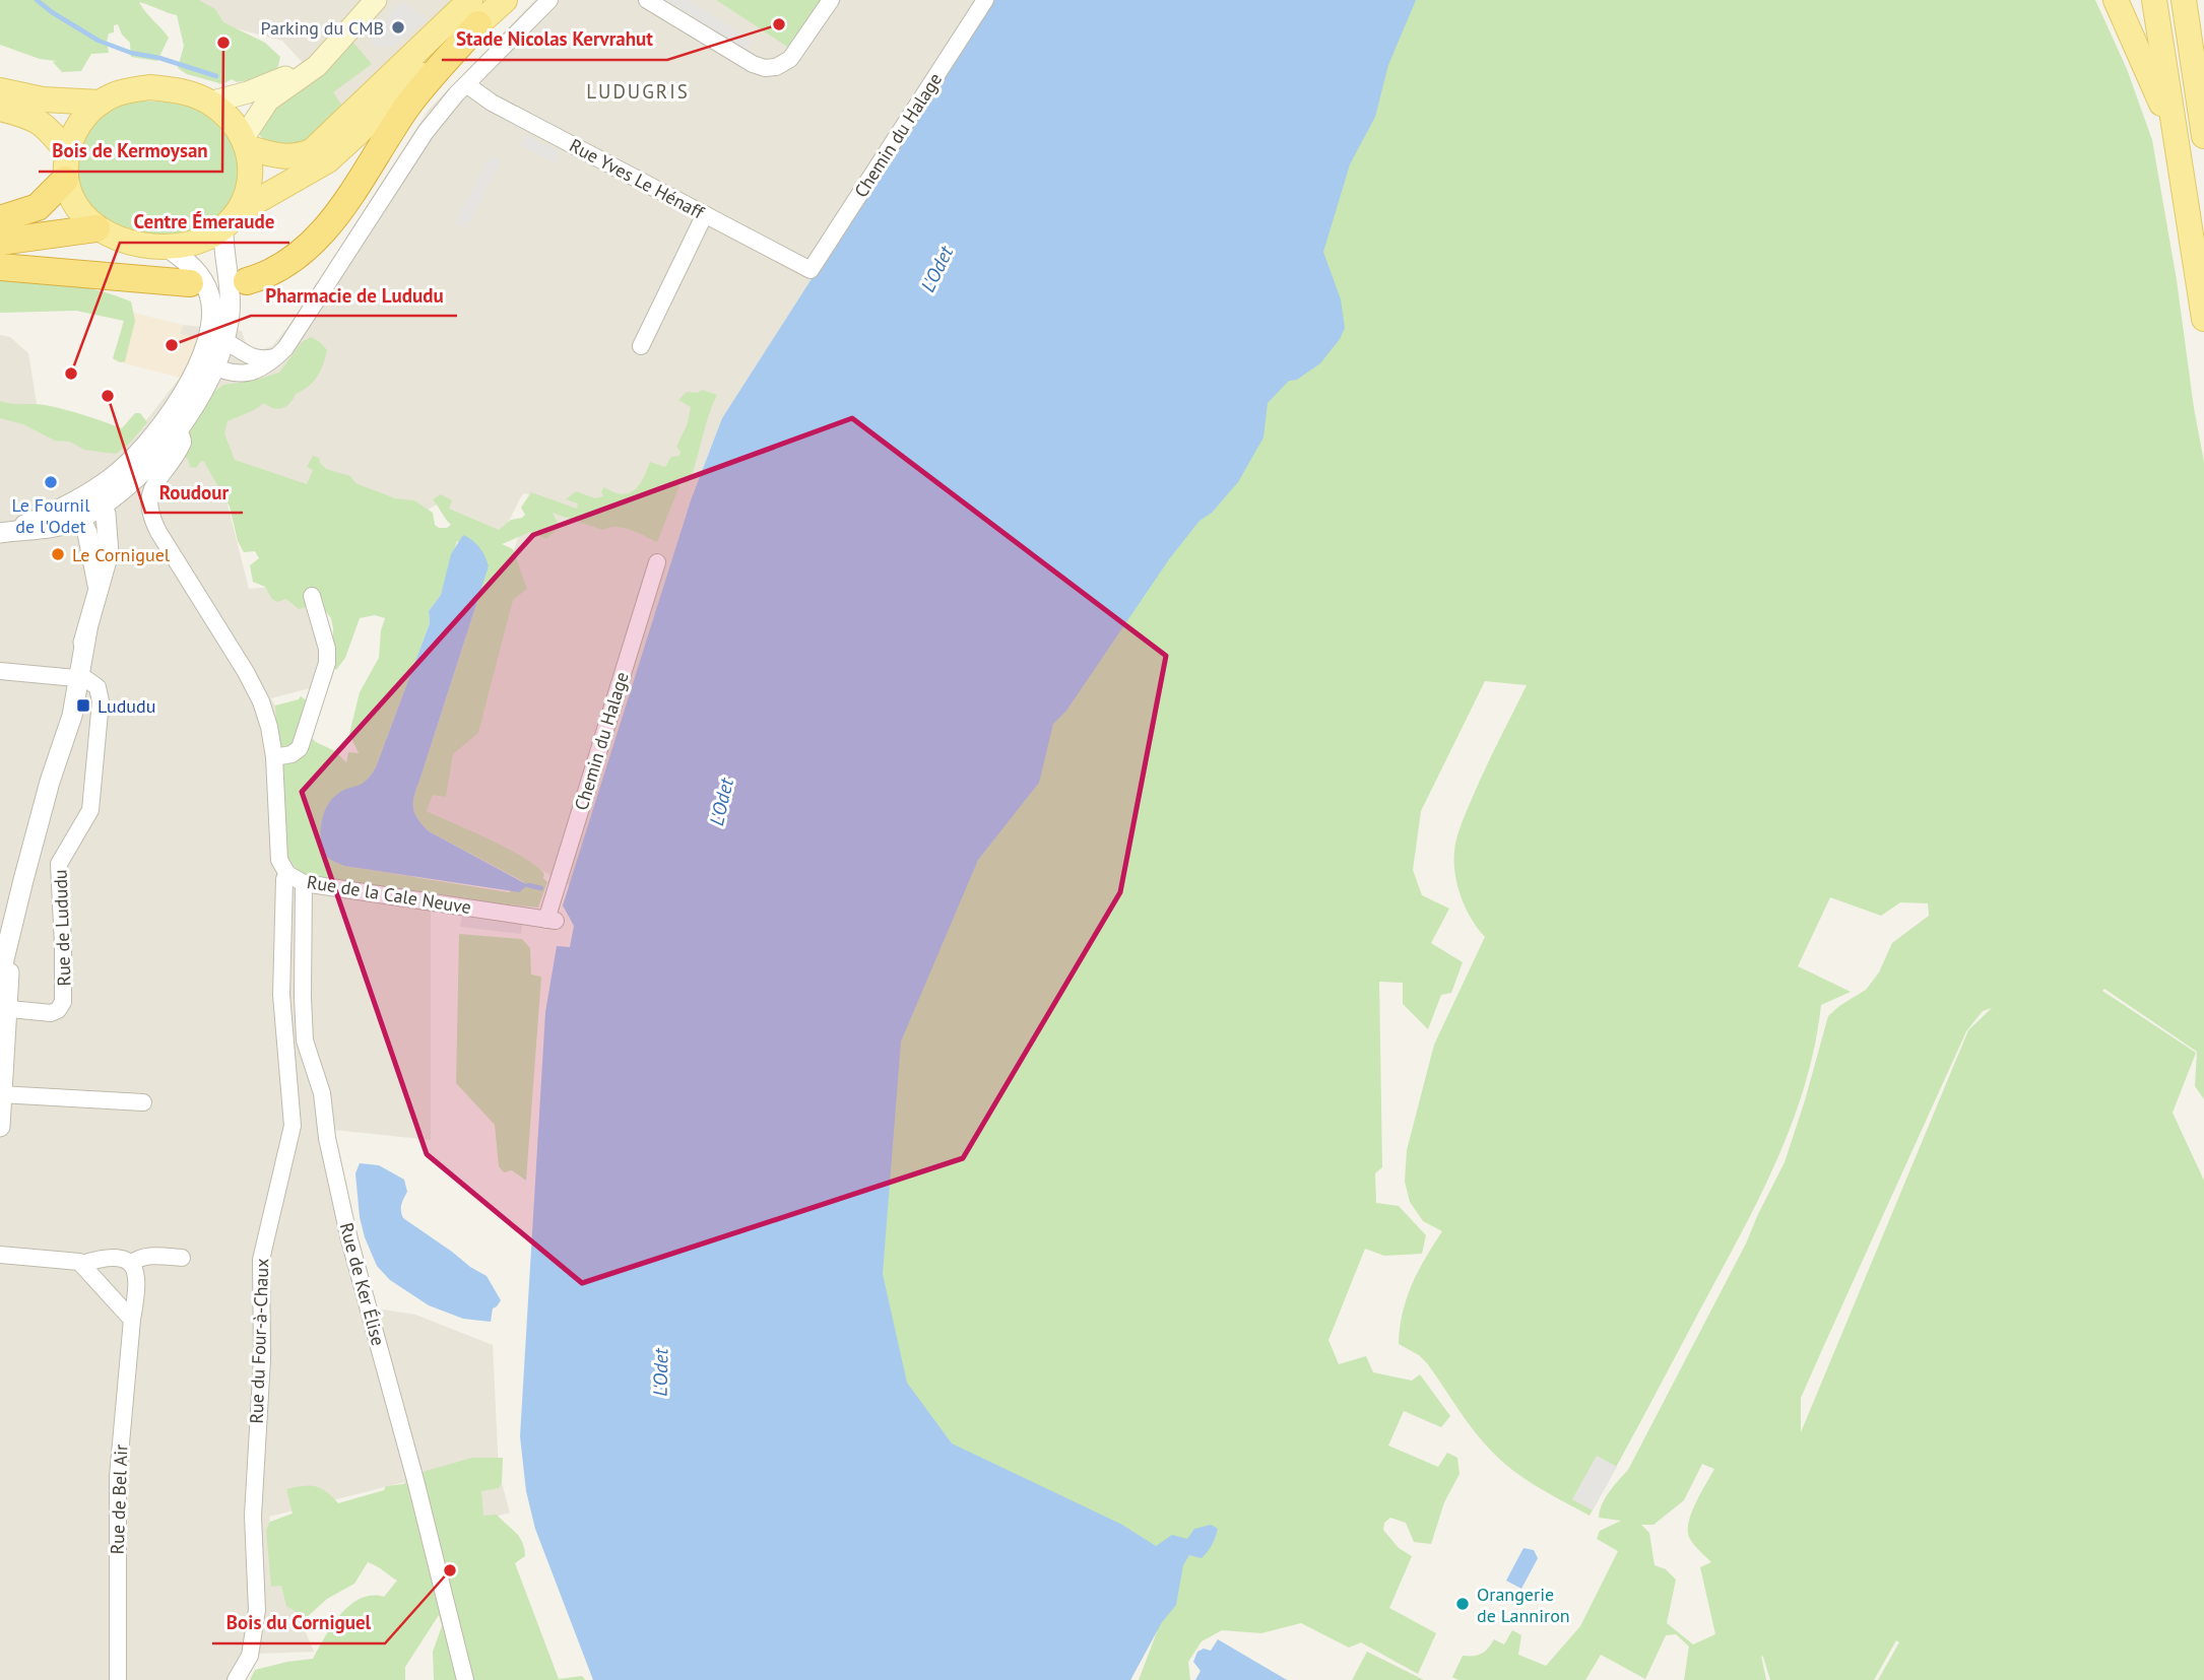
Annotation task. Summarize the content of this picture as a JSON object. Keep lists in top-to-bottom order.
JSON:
{
  "streets": {
    "street": [
      "Chemin du Halage",
      "Rue Yves Le Hénaff",
      "Rue de la Cale Neuve",
      "Rue de Lududu",
      "Rue de Ker Élise",
      "Rue du Four-à-Chaux",
      "Rue de Bel Air"
    ]
  },
  "crossings": [
    ["Chemin du Halage", "Rue Yves Le Hénaff"],
    ["Chemin du Halage", "Rue de la Cale Neuve"],
    ["Rue de la Cale Neuve", "Rue de Ker Élise"],
    ["Rue de la Cale Neuve", "Rue du Four-à-Chaux"]
  ],
  "districts": ["LUDUGRIS"],
  "water": ["L'Odet"],
  "places": {
    "other": [
      "Stade Nicolas Kervrahut",
      "Parking du CMB",
      "Bois de Kermoysan",
      "Pharmacie de Lududu",
      "Centre Émeraude",
      "Roudour",
      "Le Fournil de l'Odet",
      "Le Corniguel",
      "Bois du Corniguel",
      "Orangerie de Lanniron"
    ],
    "transit": ["Lududu"]
  }
}
